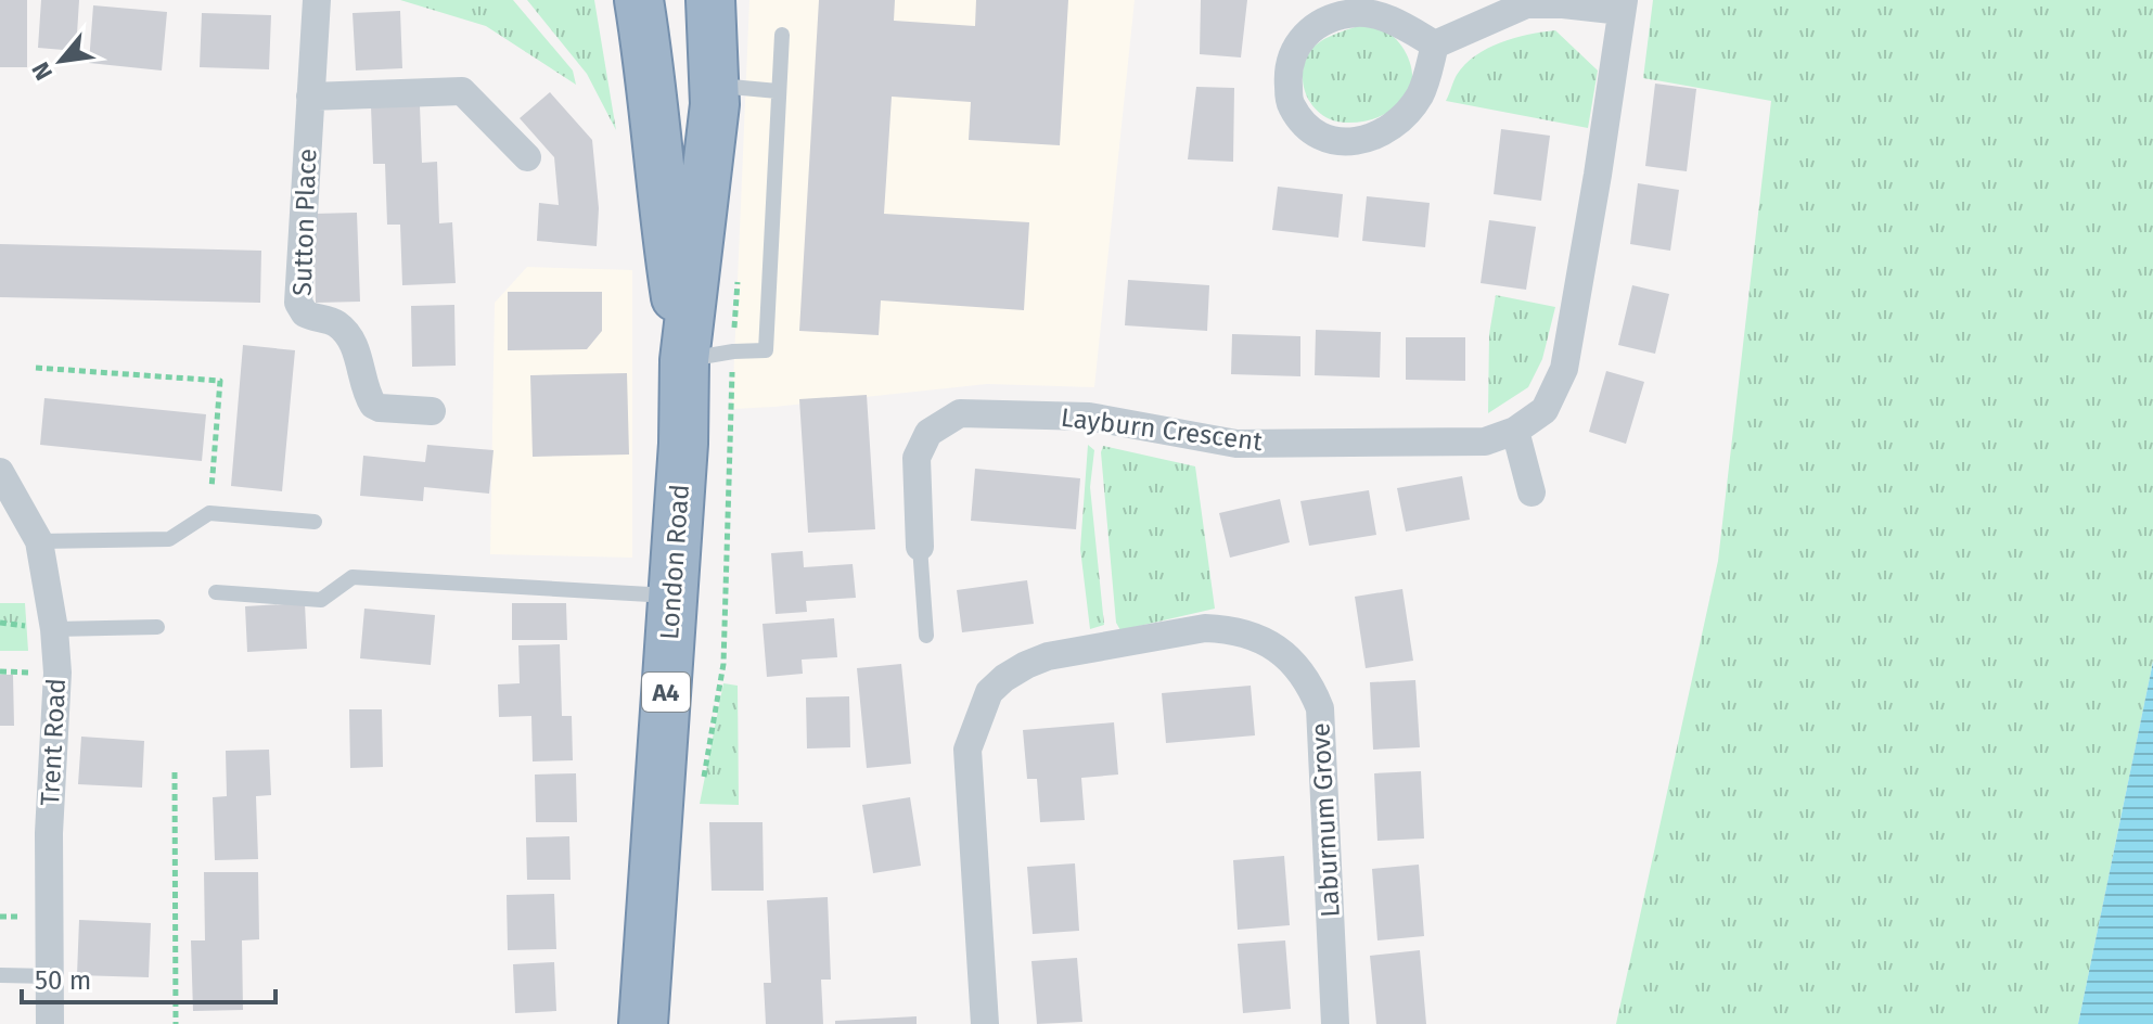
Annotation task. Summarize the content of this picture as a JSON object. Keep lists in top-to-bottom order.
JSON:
{
  "streets": {
    "highway": ["London Road", "A4"],
    "street": [
      "Sutton Place",
      "Layburn Crescent",
      "Trent Road",
      "Laburnum Grove"
    ]
  },
  "scale_bar": "50 m",
  "north": "bottom left"
}
